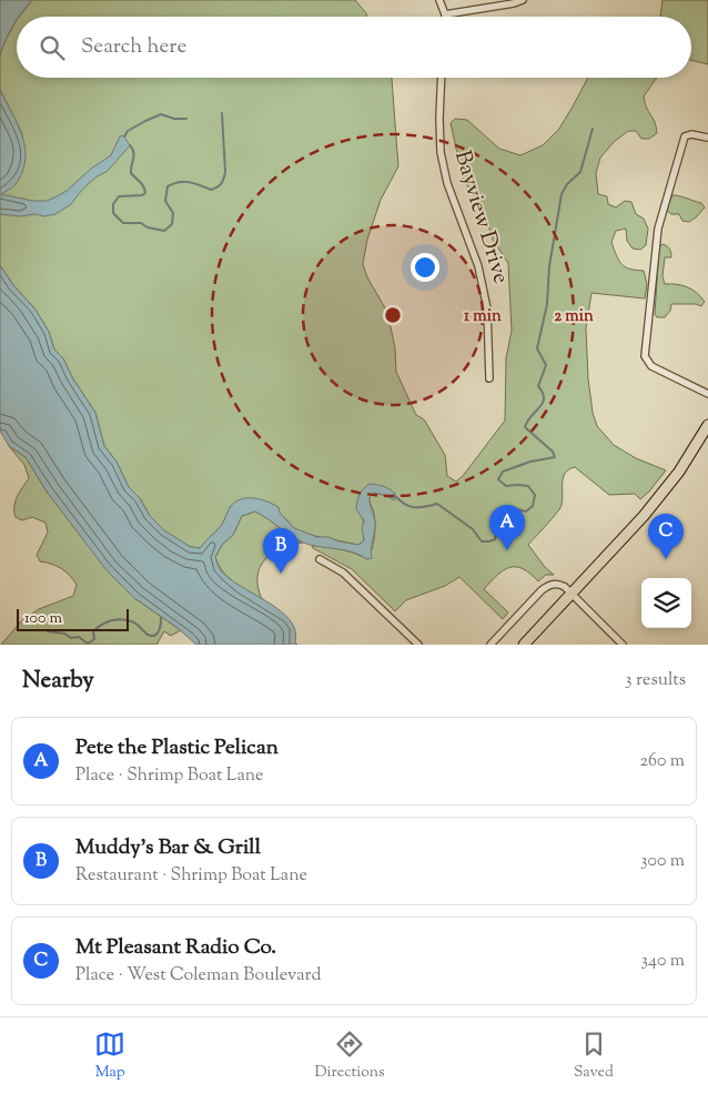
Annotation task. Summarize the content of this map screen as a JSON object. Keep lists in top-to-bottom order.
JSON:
{
  "streets": {
    "street": ["Bayview Drive"]
  },
  "scale_bar": "100 m",
  "page": {
    "search": "Search here",
    "pins": ["A", "C", "B"],
    "scale": "100 m",
    "heading": ["Nearby", "3 results"],
    "list": [
      {
        "mark": "A",
        "name": "Pete the Plastic Pelican",
        "note": "Place · Shrimp Boat Lane",
        "value": "260 m"
      },
      {
        "mark": "B",
        "name": "Muddy's Bar & Grill",
        "note": "Restaurant · Shrimp Boat Lane",
        "value": "300 m"
      },
      {
        "mark": "C",
        "name": "Mt Pleasant Radio Co.",
        "note": "Place · West Coleman Boulevard",
        "value": "340 m"
      }
    ],
    "nav": ["Map", "Directions", "Saved"]
  },
  "rings": ["1 min", "2 min"]
}
